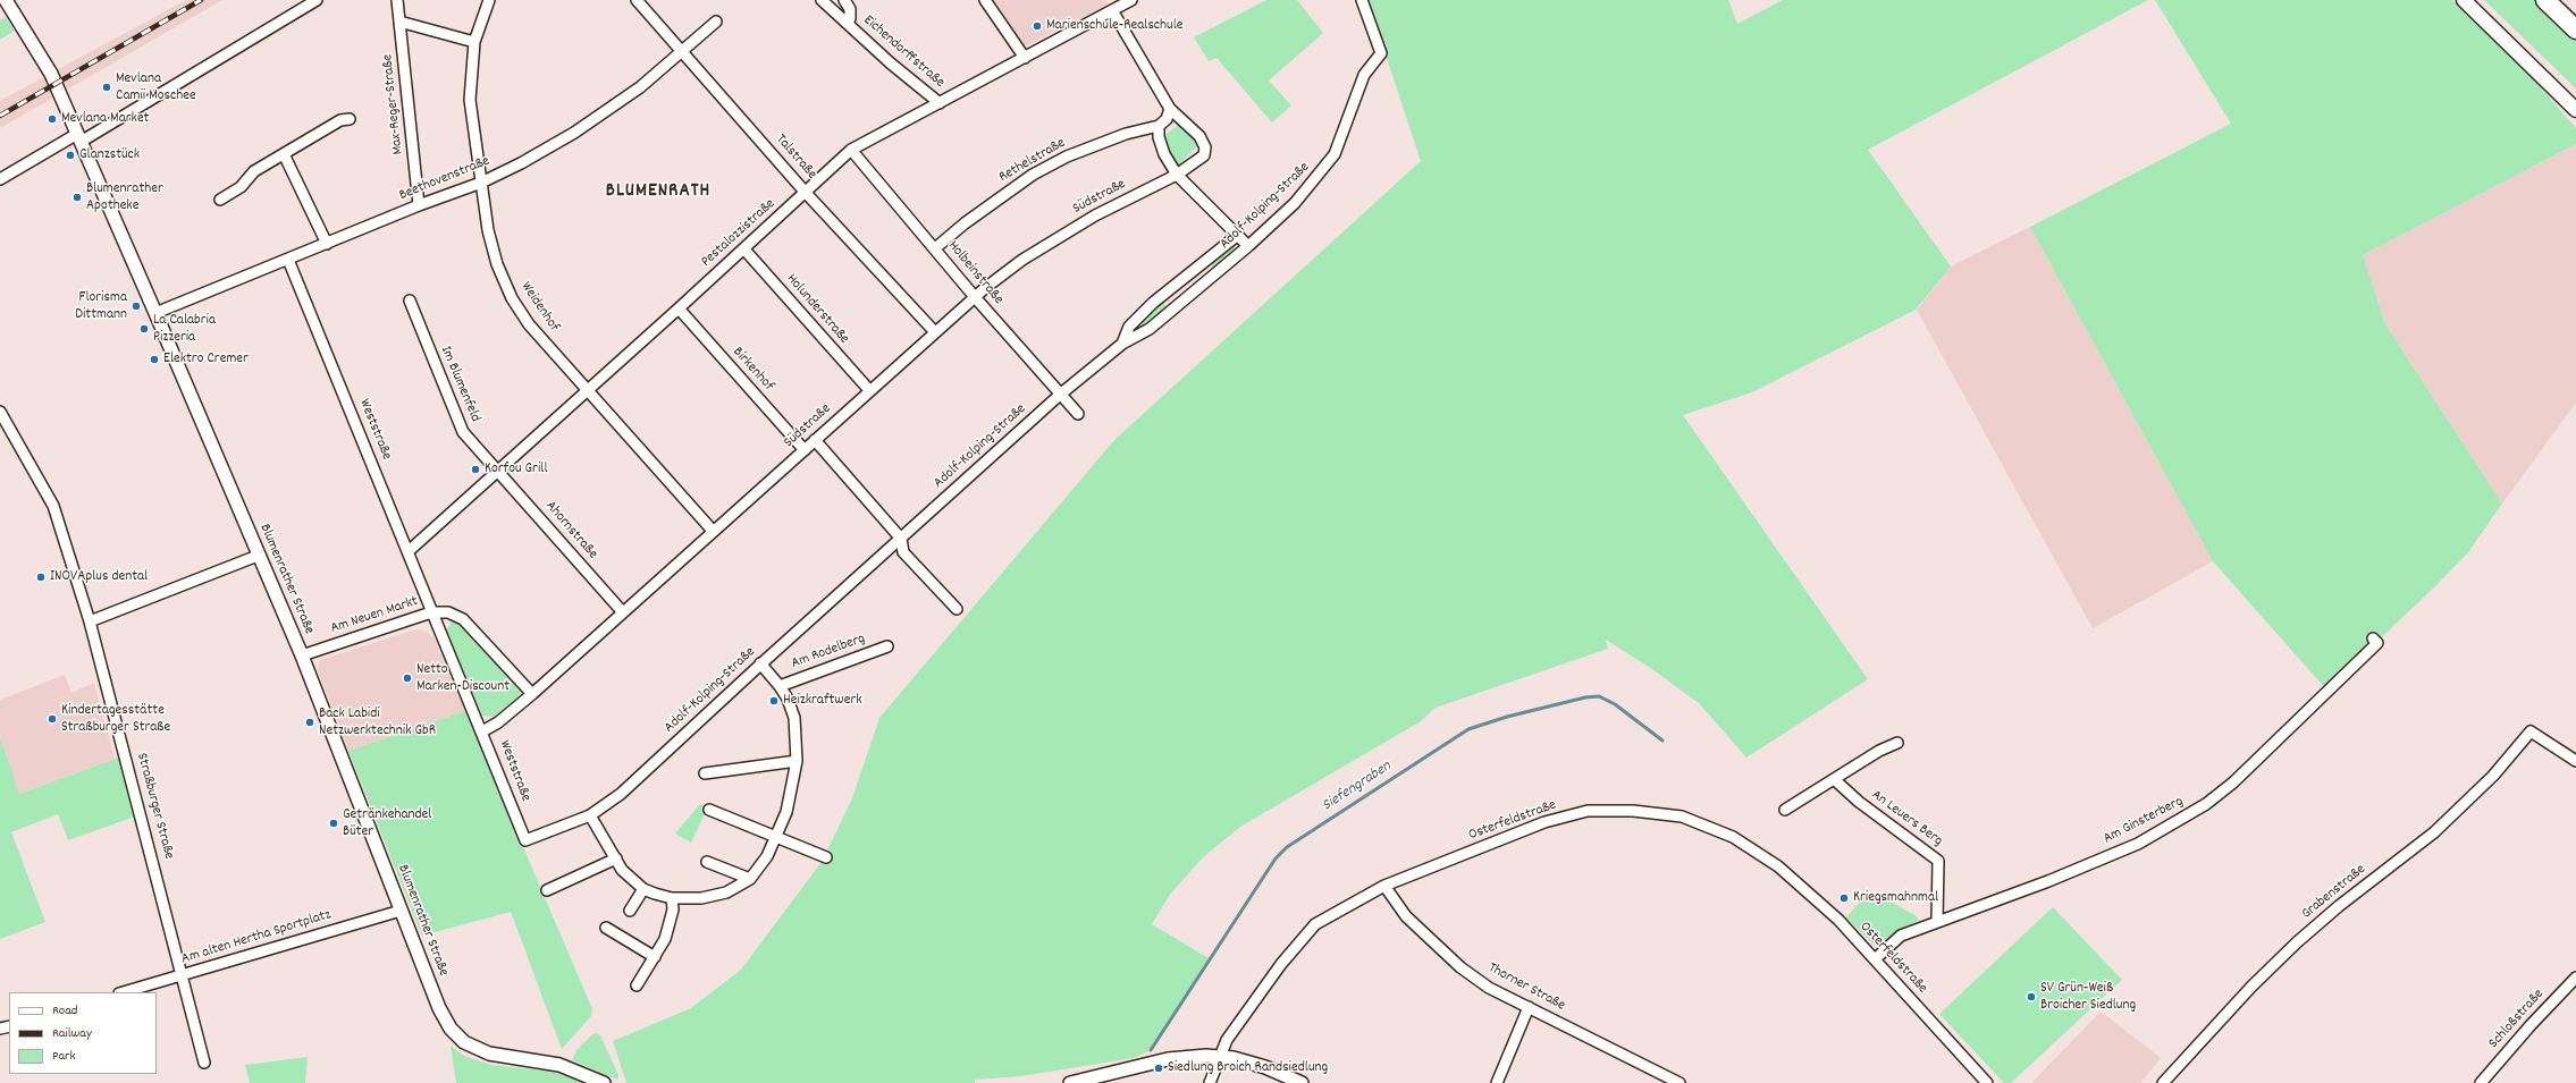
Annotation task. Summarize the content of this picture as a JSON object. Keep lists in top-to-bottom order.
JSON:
{
  "streets": {
    "street": [
      "Eichendorffstraße",
      "Max-Reger-Straße",
      "Talstraße",
      "Rethelstraße",
      "Beethovenstraße",
      "Südstraße",
      "Adolf-Kolping-Straße",
      "Pestalozzistraße",
      "Holbeinstraße",
      "Weidenhof",
      "Holunderstraße",
      "Birkenhof",
      "Im Blumenfeld",
      "Weststraße",
      "Ahornstraße",
      "Blumenrather Straße",
      "Am Neuen Markt",
      "Am Rodelberg",
      "Straßburger Straße",
      "An Leuers Berg",
      "Osterfeldstraße",
      "Am Ginsterberg",
      "Grabenstraße",
      "Am alten Hertha Sportplatz",
      "Thorner Straße",
      "Schloßstraße"
    ]
  },
  "crossings": [
    ["Eichendorffstraße", "Pestalozzistraße"],
    ["Max-Reger-Straße", "Beethovenstraße"],
    ["Talstraße", "Beethovenstraße"],
    ["Talstraße", "Südstraße"],
    ["Talstraße", "Pestalozzistraße"],
    ["Rethelstraße", "Holbeinstraße"],
    ["Beethovenstraße", "Weidenhof"],
    ["Beethovenstraße", "Weststraße"],
    ["Beethovenstraße", "Blumenrather Straße"],
    ["Südstraße", "Pestalozzistraße"],
    ["Südstraße", "Holbeinstraße"],
    ["Südstraße", "Weidenhof"],
    ["Südstraße", "Holunderstraße"],
    ["Südstraße", "Birkenhof"],
    ["Südstraße", "Weststraße"],
    ["Südstraße", "Ahornstraße"],
    ["Adolf-Kolping-Straße", "Holbeinstraße"],
    ["Adolf-Kolping-Straße", "Weststraße"],
    ["Adolf-Kolping-Straße", "Am Rodelberg"],
    ["Pestalozzistraße", "Holbeinstraße"],
    ["Pestalozzistraße", "Weidenhof"],
    ["Pestalozzistraße", "Holunderstraße"],
    ["Pestalozzistraße", "Birkenhof"],
    ["Pestalozzistraße", "Im Blumenfeld"],
    ["Pestalozzistraße", "Weststraße"],
    ["Pestalozzistraße", "Ahornstraße"],
    ["Im Blumenfeld", "Ahornstraße"],
    ["Weststraße", "Am Neuen Markt"],
    ["Blumenrather Straße", "Am Neuen Markt"],
    ["Blumenrather Straße", "Am alten Hertha Sportplatz"],
    ["Straßburger Straße", "Am alten Hertha Sportplatz"],
    ["An Leuers Berg", "Am Ginsterberg"],
    ["Osterfeldstraße", "Am Ginsterberg"],
    ["Osterfeldstraße", "Thorner Straße"]
  ],
  "districts": ["BLUMENRATH"],
  "water": ["Siefengraben"],
  "places": [
    "Marienschule-Realschule",
    "Mevlana Camii Moschee",
    "Mevlana Market",
    "Glanzstück",
    "Blumenrather Apotheke",
    "Florisma Dittmann",
    "La Calabria Pizzeria",
    "Elektro Cremer",
    "Korfou Grill",
    "INOVAplus dental",
    "Netto Marken-Discount",
    "Heizkraftwerk",
    "Kindertagesstätte Straßburger Straße",
    "Back Labidi Netzwerktechnik GbR",
    "Getränkehandel Büter",
    "Kriegsmahnmal",
    "SV Grün-Weiß Broicher Siedlung",
    "Siedlung Broich Randsiedlung"
  ],
  "legend": ["Road", "Railway", "Park"]
}
